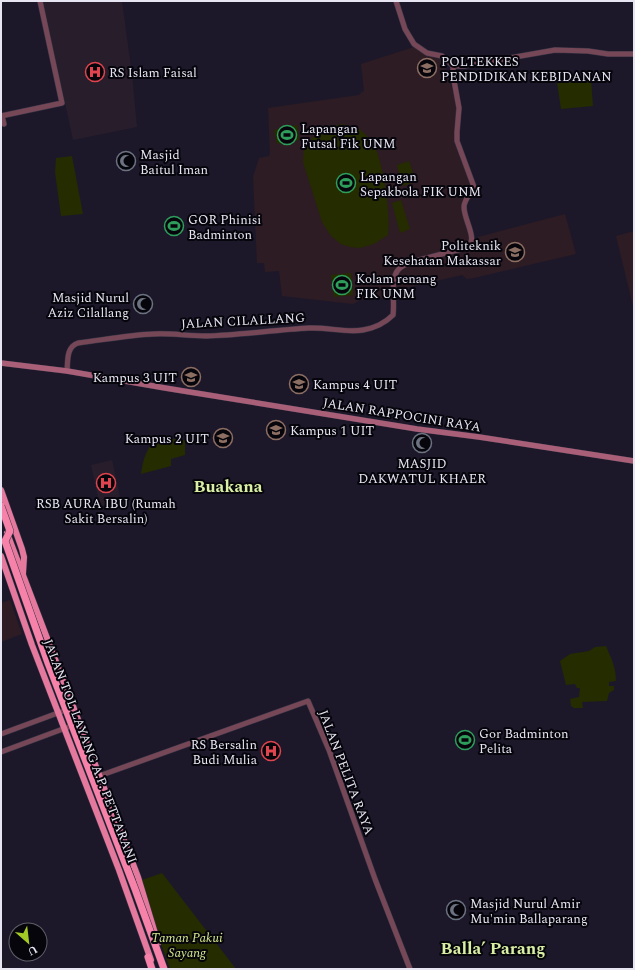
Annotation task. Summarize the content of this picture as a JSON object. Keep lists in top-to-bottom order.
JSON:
{
  "streets": {
    "highway": ["JALAN TOL LAYANG A.P. PETTARANI"],
    "main road": ["JALAN RAPPOCINI RAYA"],
    "street": ["JALAN CILALLANG", "JALAN PELITA RAYA"]
  },
  "crossings": [
    ["JALAN CILALLANG", "JALAN RAPPOCINI RAYA"]
  ],
  "districts": ["Buakana", "Ballaʼ Parang"],
  "parks": ["Taman Pakui Sayang"],
  "places": {
    "school or university": [
      "POLTEKKES PENDIDIKAN KEBIDANAN",
      "Politeknik Kesehatan Makassar",
      "Kampus 3 UIT",
      "Kampus 4 UIT",
      "Kampus 1 UIT",
      "Kampus 2 UIT"
    ],
    "hospital": ["RS Islam Faisal", "RSB AURA IBU (Rumah Sakit Bersalin)", "RS Bersalin Budi Mulia"],
    "sports": [
      "Lapangan Futsal Fik UNM",
      "Lapangan Sepakbola FIK UNM",
      "GOR Phinisi Badminton",
      "Kolam renang FIK UNM",
      "Gor Badminton Pelita"
    ],
    "mosque": [
      "Masjid Baitul Iman",
      "Masjid Nurul Aziz Cilallang",
      "MASJID DAKWATUL KHAER",
      "Masjid Nurul Amir Mu'min Ballaparang"
    ]
  },
  "north": "bottom right"
}
